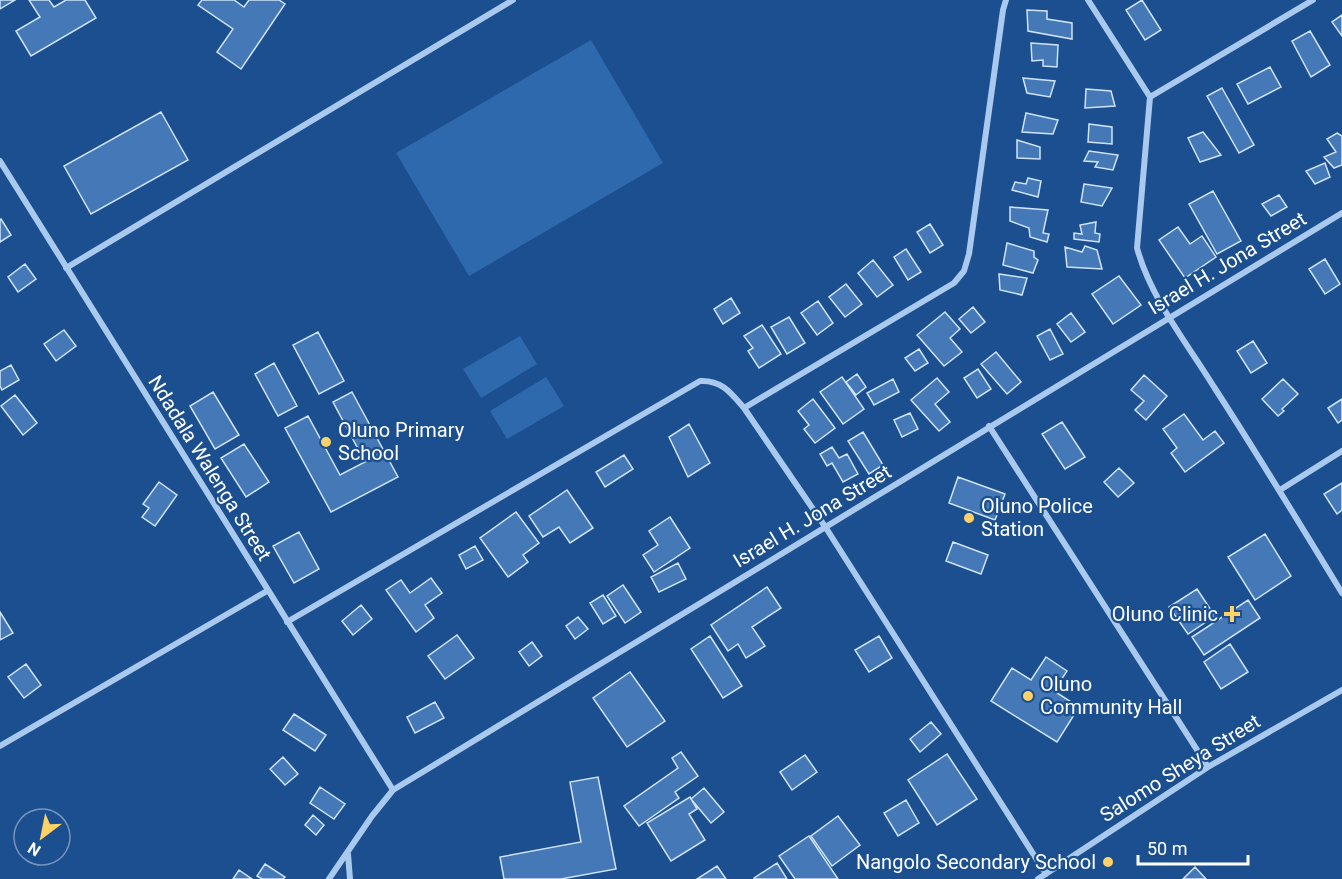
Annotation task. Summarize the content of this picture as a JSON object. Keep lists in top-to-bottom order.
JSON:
{
  "streets": {
    "street": ["Israel H. Jona Street", "Ndadala Walenga Street", "Salomo Sheya Street"]
  },
  "crossings": [
    ["Israel H. Jona Street", "Ndadala Walenga Street"]
  ],
  "places": {
    "other": [
      "Oluno Primary School",
      "Oluno Police Station",
      "Oluno Community Hall",
      "Nangolo Secondary School"
    ],
    "health": ["Oluno Clinic"]
  },
  "scale_bar": "50 m",
  "north": "bottom left"
}
